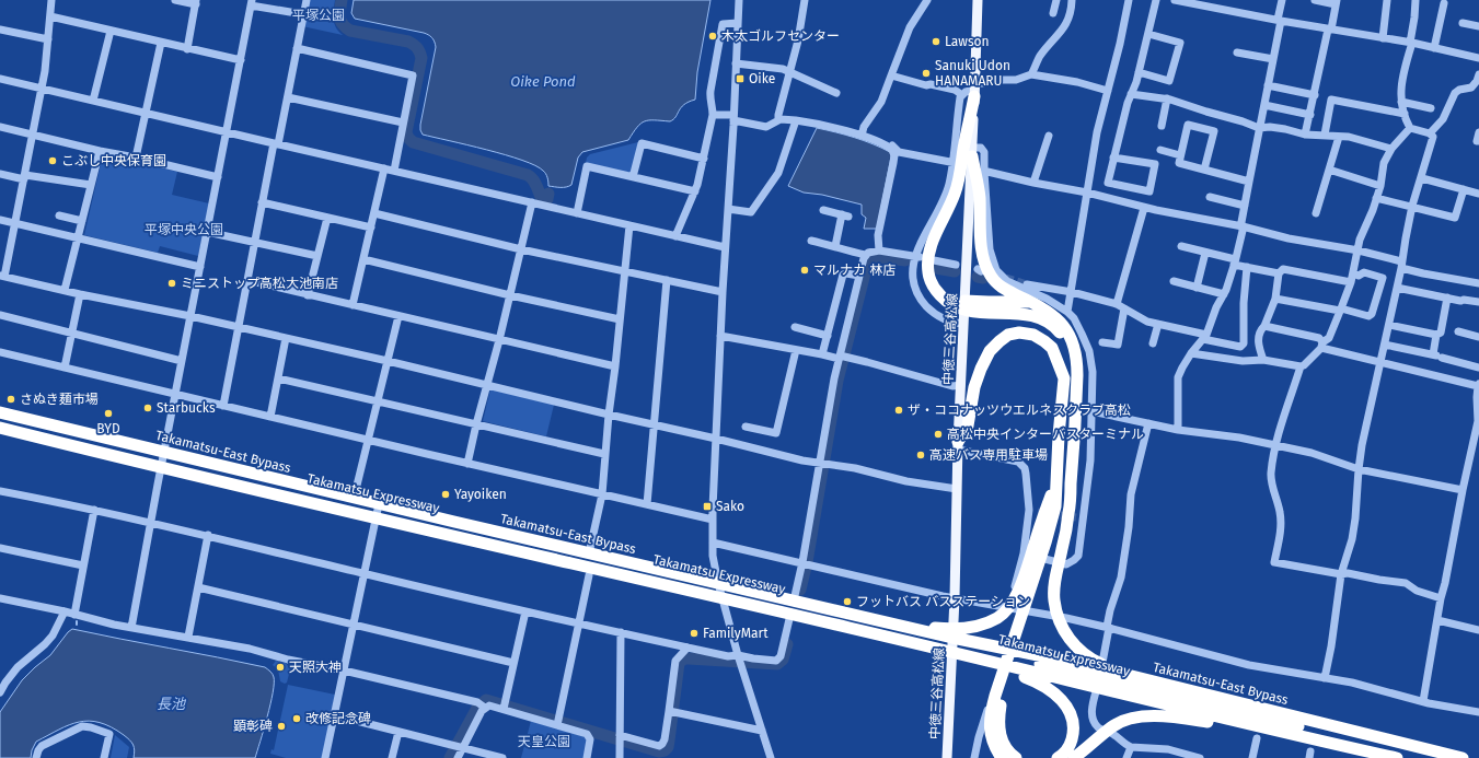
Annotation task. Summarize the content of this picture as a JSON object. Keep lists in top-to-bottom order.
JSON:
{
  "streets": {
    "highway": ["Takamatsu-East Bypass", "Takamatsu Expressway"],
    "main road": ["中徳三谷高松線"]
  },
  "crossings": [
    ["中徳三谷高松線", "Takamatsu-East Bypass"]
  ],
  "water": ["Oike Pond", "長池"],
  "parks": ["平塚公園", "平塚中央公園", "天皇公園"],
  "places": {
    "other": [
      "木太ゴルフセンター",
      "Lawson",
      "Sanuki Udon HANAMARU",
      "こぶし中央保育園",
      "マルナカ 林店",
      "ミニストップ高松大池南店",
      "さぬき麺市場",
      "Starbucks",
      "ザ・ココナッツウエルネスクラブ高松",
      "BYD",
      "高松中央インターバスターミナル",
      "高速バス専用駐車場",
      "Yayoiken",
      "フットバス バスステーション",
      "FamilyMart",
      "天照大神",
      "改修記念碑",
      "顕彰碑"
    ],
    "transit": ["Oike", "Sako"]
  }
}
